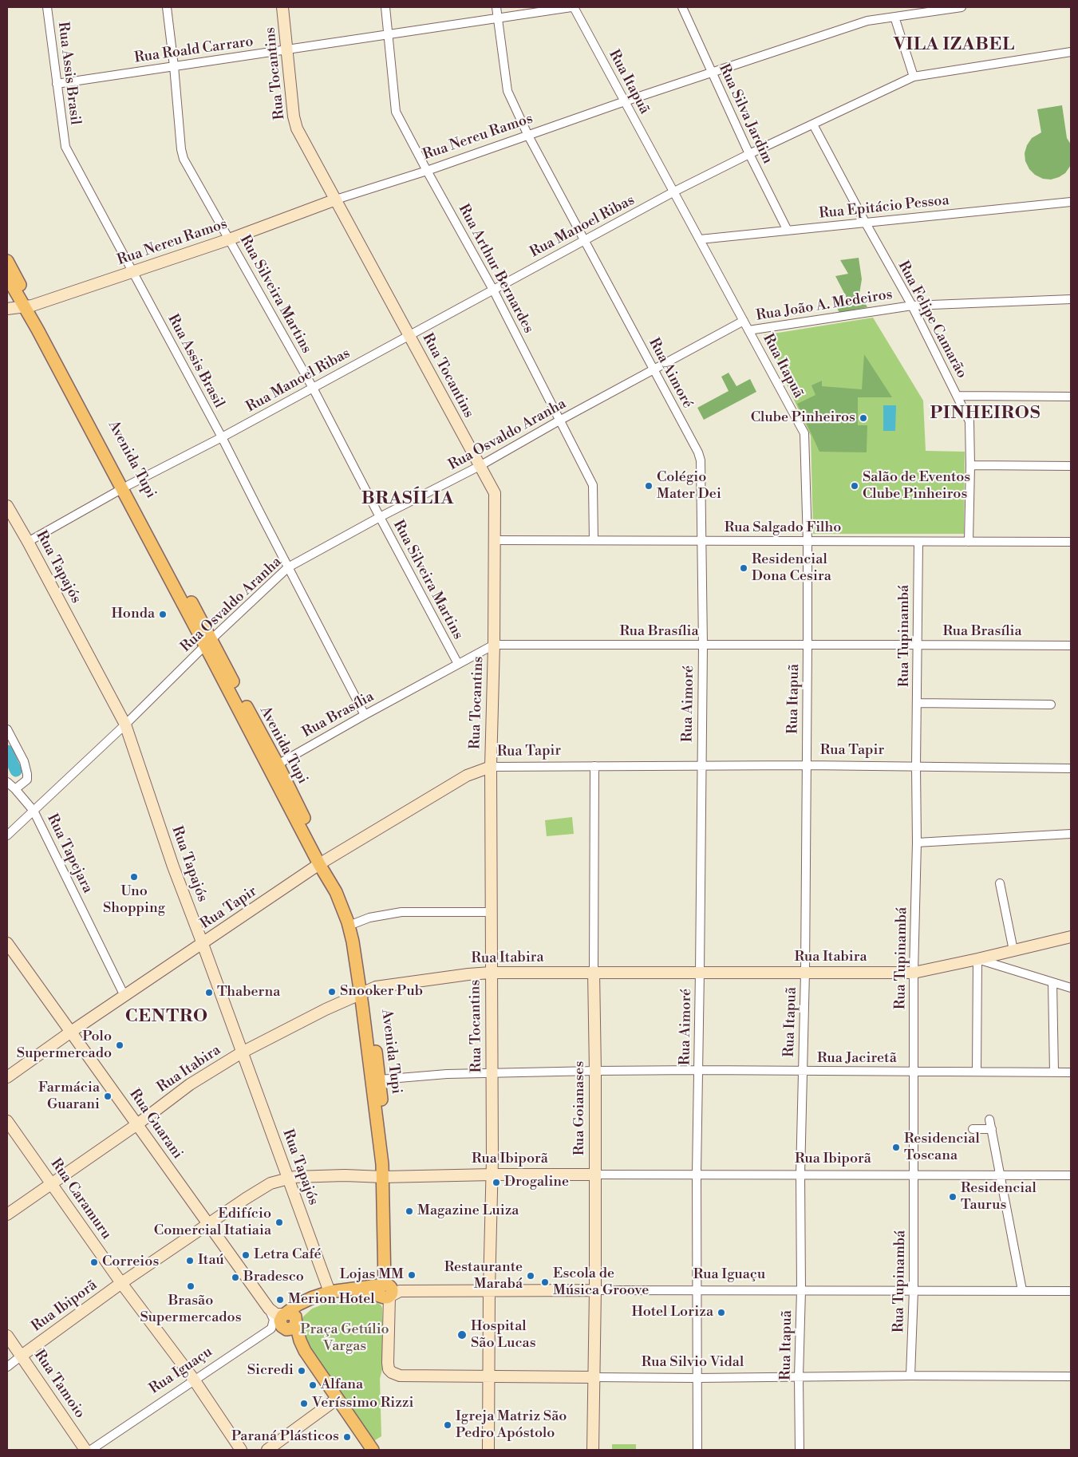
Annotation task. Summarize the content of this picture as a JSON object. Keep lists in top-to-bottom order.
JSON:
{
  "streets": {
    "main road": ["Avenida Tupi", "Rua Iguaçu"],
    "street": [
      "Rua Roald Carraro",
      "Rua Assis Brasil",
      "Rua Tocantins",
      "Rua Itapuã",
      "Rua Silva Jardim",
      "Rua Nereu Ramos",
      "Rua Epitácio Pessoa",
      "Rua Manoel Ribas",
      "Rua Arthur Bernardes",
      "Rua Silveira Martins",
      "Rua João A. Medeiros",
      "Rua Felipe Camarão",
      "Rua Aimoré",
      "Rua Osvaldo Aranha",
      "Rua Salgado Filho",
      "Rua Tapajós",
      "Rua Brasília",
      "Rua Tupinambá",
      "Rua Tapir",
      "Rua Tapejara",
      "Rua Itabira",
      "Rua Jaciretã",
      "Rua Goianases",
      "Rua Guarani",
      "Rua Ibiporã",
      "Rua Caramuru",
      "Rua Silvio Vidal",
      "Rua Tamoio"
    ]
  },
  "crossings": [
    ["Rua Roald Carraro", "Rua Assis Brasil"],
    ["Rua Roald Carraro", "Rua Tocantins"],
    ["Rua Roald Carraro", "Rua Itapuã"],
    ["Rua Roald Carraro", "Rua Arthur Bernardes"],
    ["Rua Roald Carraro", "Rua Silveira Martins"],
    ["Rua Roald Carraro", "Rua Aimoré"],
    ["Rua Assis Brasil", "Rua Nereu Ramos"],
    ["Rua Assis Brasil", "Rua Manoel Ribas"],
    ["Rua Assis Brasil", "Rua Osvaldo Aranha"],
    ["Rua Assis Brasil", "Rua Brasília"],
    ["Rua Tocantins", "Rua Nereu Ramos"],
    ["Rua Tocantins", "Rua Manoel Ribas"],
    ["Rua Tocantins", "Rua Osvaldo Aranha"],
    ["Rua Tocantins", "Rua Salgado Filho"],
    ["Rua Tocantins", "Rua Brasília"],
    ["Rua Tocantins", "Rua Tapir"],
    ["Rua Tocantins", "Rua Itabira"],
    ["Rua Tocantins", "Rua Jaciretã"],
    ["Rua Tocantins", "Rua Ibiporã"],
    ["Rua Tocantins", "Rua Iguaçu"],
    ["Rua Tocantins", "Rua Silvio Vidal"],
    ["Rua Itapuã", "Rua Nereu Ramos"],
    ["Rua Itapuã", "Rua Epitácio Pessoa"],
    ["Rua Itapuã", "Rua Manoel Ribas"],
    ["Rua Itapuã", "Rua João A. Medeiros"],
    ["Rua Itapuã", "Rua Osvaldo Aranha"],
    ["Rua Itapuã", "Rua Salgado Filho"],
    ["Rua Itapuã", "Rua Brasília"],
    ["Rua Itapuã", "Rua Tapir"],
    ["Rua Itapuã", "Rua Itabira"],
    ["Rua Itapuã", "Rua Jaciretã"],
    ["Rua Itapuã", "Rua Ibiporã"],
    ["Rua Itapuã", "Rua Iguaçu"],
    ["Rua Itapuã", "Rua Silvio Vidal"],
    ["Rua Silva Jardim", "Rua Nereu Ramos"],
    ["Rua Silva Jardim", "Rua Epitácio Pessoa"],
    ["Rua Silva Jardim", "Rua Manoel Ribas"],
    ["Rua Nereu Ramos", "Rua Arthur Bernardes"],
    ["Rua Nereu Ramos", "Rua Silveira Martins"],
    ["Rua Nereu Ramos", "Rua Aimoré"],
    ["Rua Nereu Ramos", "Avenida Tupi"],
    ["Rua Epitácio Pessoa", "Rua Felipe Camarão"],
    ["Rua Manoel Ribas", "Rua Arthur Bernardes"],
    ["Rua Manoel Ribas", "Rua Silveira Martins"],
    ["Rua Manoel Ribas", "Rua Felipe Camarão"],
    ["Rua Manoel Ribas", "Rua Aimoré"],
    ["Rua Manoel Ribas", "Avenida Tupi"],
    ["Rua Manoel Ribas", "Rua Tapajós"],
    ["Rua Arthur Bernardes", "Rua Osvaldo Aranha"],
    ["Rua Arthur Bernardes", "Rua Salgado Filho"],
    ["Rua Silveira Martins", "Rua Osvaldo Aranha"],
    ["Rua Silveira Martins", "Rua Brasília"],
    ["Rua João A. Medeiros", "Rua Felipe Camarão"],
    ["Rua Felipe Camarão", "Rua Salgado Filho"],
    ["Rua Aimoré", "Rua Osvaldo Aranha"],
    ["Rua Aimoré", "Rua Salgado Filho"],
    ["Rua Aimoré", "Rua Brasília"],
    ["Rua Aimoré", "Rua Tapir"],
    ["Rua Aimoré", "Rua Itabira"],
    ["Rua Aimoré", "Rua Jaciretã"],
    ["Rua Aimoré", "Rua Ibiporã"],
    ["Rua Aimoré", "Rua Iguaçu"],
    ["Rua Aimoré", "Rua Silvio Vidal"],
    ["Rua Osvaldo Aranha", "Avenida Tupi"],
    ["Rua Osvaldo Aranha", "Rua Tapajós"],
    ["Rua Osvaldo Aranha", "Rua Tapejara"],
    ["Avenida Tupi", "Rua Brasília"],
    ["Avenida Tupi", "Rua Tapir"],
    ["Avenida Tupi", "Rua Itabira"],
    ["Avenida Tupi", "Rua Jaciretã"],
    ["Avenida Tupi", "Rua Ibiporã"],
    ["Avenida Tupi", "Rua Iguaçu"],
    ["Avenida Tupi", "Rua Silvio Vidal"],
    ["Rua Salgado Filho", "Rua Tupinambá"],
    ["Rua Tapajós", "Rua Tapir"],
    ["Rua Tapajós", "Rua Itabira"],
    ["Rua Tapajós", "Rua Ibiporã"],
    ["Rua Tapajós", "Rua Iguaçu"],
    ["Rua Brasília", "Rua Tupinambá"],
    ["Rua Tupinambá", "Rua Tapir"],
    ["Rua Tupinambá", "Rua Itabira"],
    ["Rua Tupinambá", "Rua Jaciretã"],
    ["Rua Tupinambá", "Rua Ibiporã"],
    ["Rua Tupinambá", "Rua Iguaçu"],
    ["Rua Tupinambá", "Rua Silvio Vidal"],
    ["Rua Tapir", "Rua Tapejara"],
    ["Rua Tapir", "Rua Goianases"],
    ["Rua Tapir", "Rua Guarani"],
    ["Rua Itabira", "Rua Goianases"],
    ["Rua Itabira", "Rua Guarani"],
    ["Rua Itabira", "Rua Caramuru"],
    ["Rua Jaciretã", "Rua Goianases"],
    ["Rua Goianases", "Rua Ibiporã"],
    ["Rua Goianases", "Rua Iguaçu"],
    ["Rua Goianases", "Rua Silvio Vidal"],
    ["Rua Guarani", "Rua Ibiporã"],
    ["Rua Ibiporã", "Rua Caramuru"],
    ["Rua Ibiporã", "Rua Tamoio"],
    ["Rua Caramuru", "Rua Iguaçu"],
    ["Rua Iguaçu", "Rua Silvio Vidal"]
  ],
  "districts": [
    "VILA IZABEL",
    "PINHEIROS",
    "BRASÍLIA",
    "CENTRO"
  ],
  "parks": ["Praça Getúlio Vargas"],
  "places": [
    "Clube Pinheiros",
    "Colégio Mater Dei",
    "Salão de Eventos Clube Pinheiros",
    "Residencial Dona Cesira",
    "Honda",
    "Uno Shopping",
    "Snooker Pub",
    "Thaberna",
    "Polo Supermercado",
    "Farmácia Guarani",
    "Residencial Toscana",
    "Drogaline",
    "Residencial Taurus",
    "Magazine Luiza",
    "Edifício Comercial Itatiaia",
    "Letra Café",
    "Itaú",
    "Correios",
    "Lojas MM",
    "Restaurante Marabá",
    "Bradesco",
    "Escola de Música Groove",
    "Brasão Supermercados",
    "Merion Hotel",
    "Hotel Loriza",
    "Hospital São Lucas",
    "Sicredi",
    "Alfana",
    "Veríssimo Rizzi",
    "Igreja Matriz São Pedro Apóstolo",
    "Paraná Plásticos"
  ]
}
